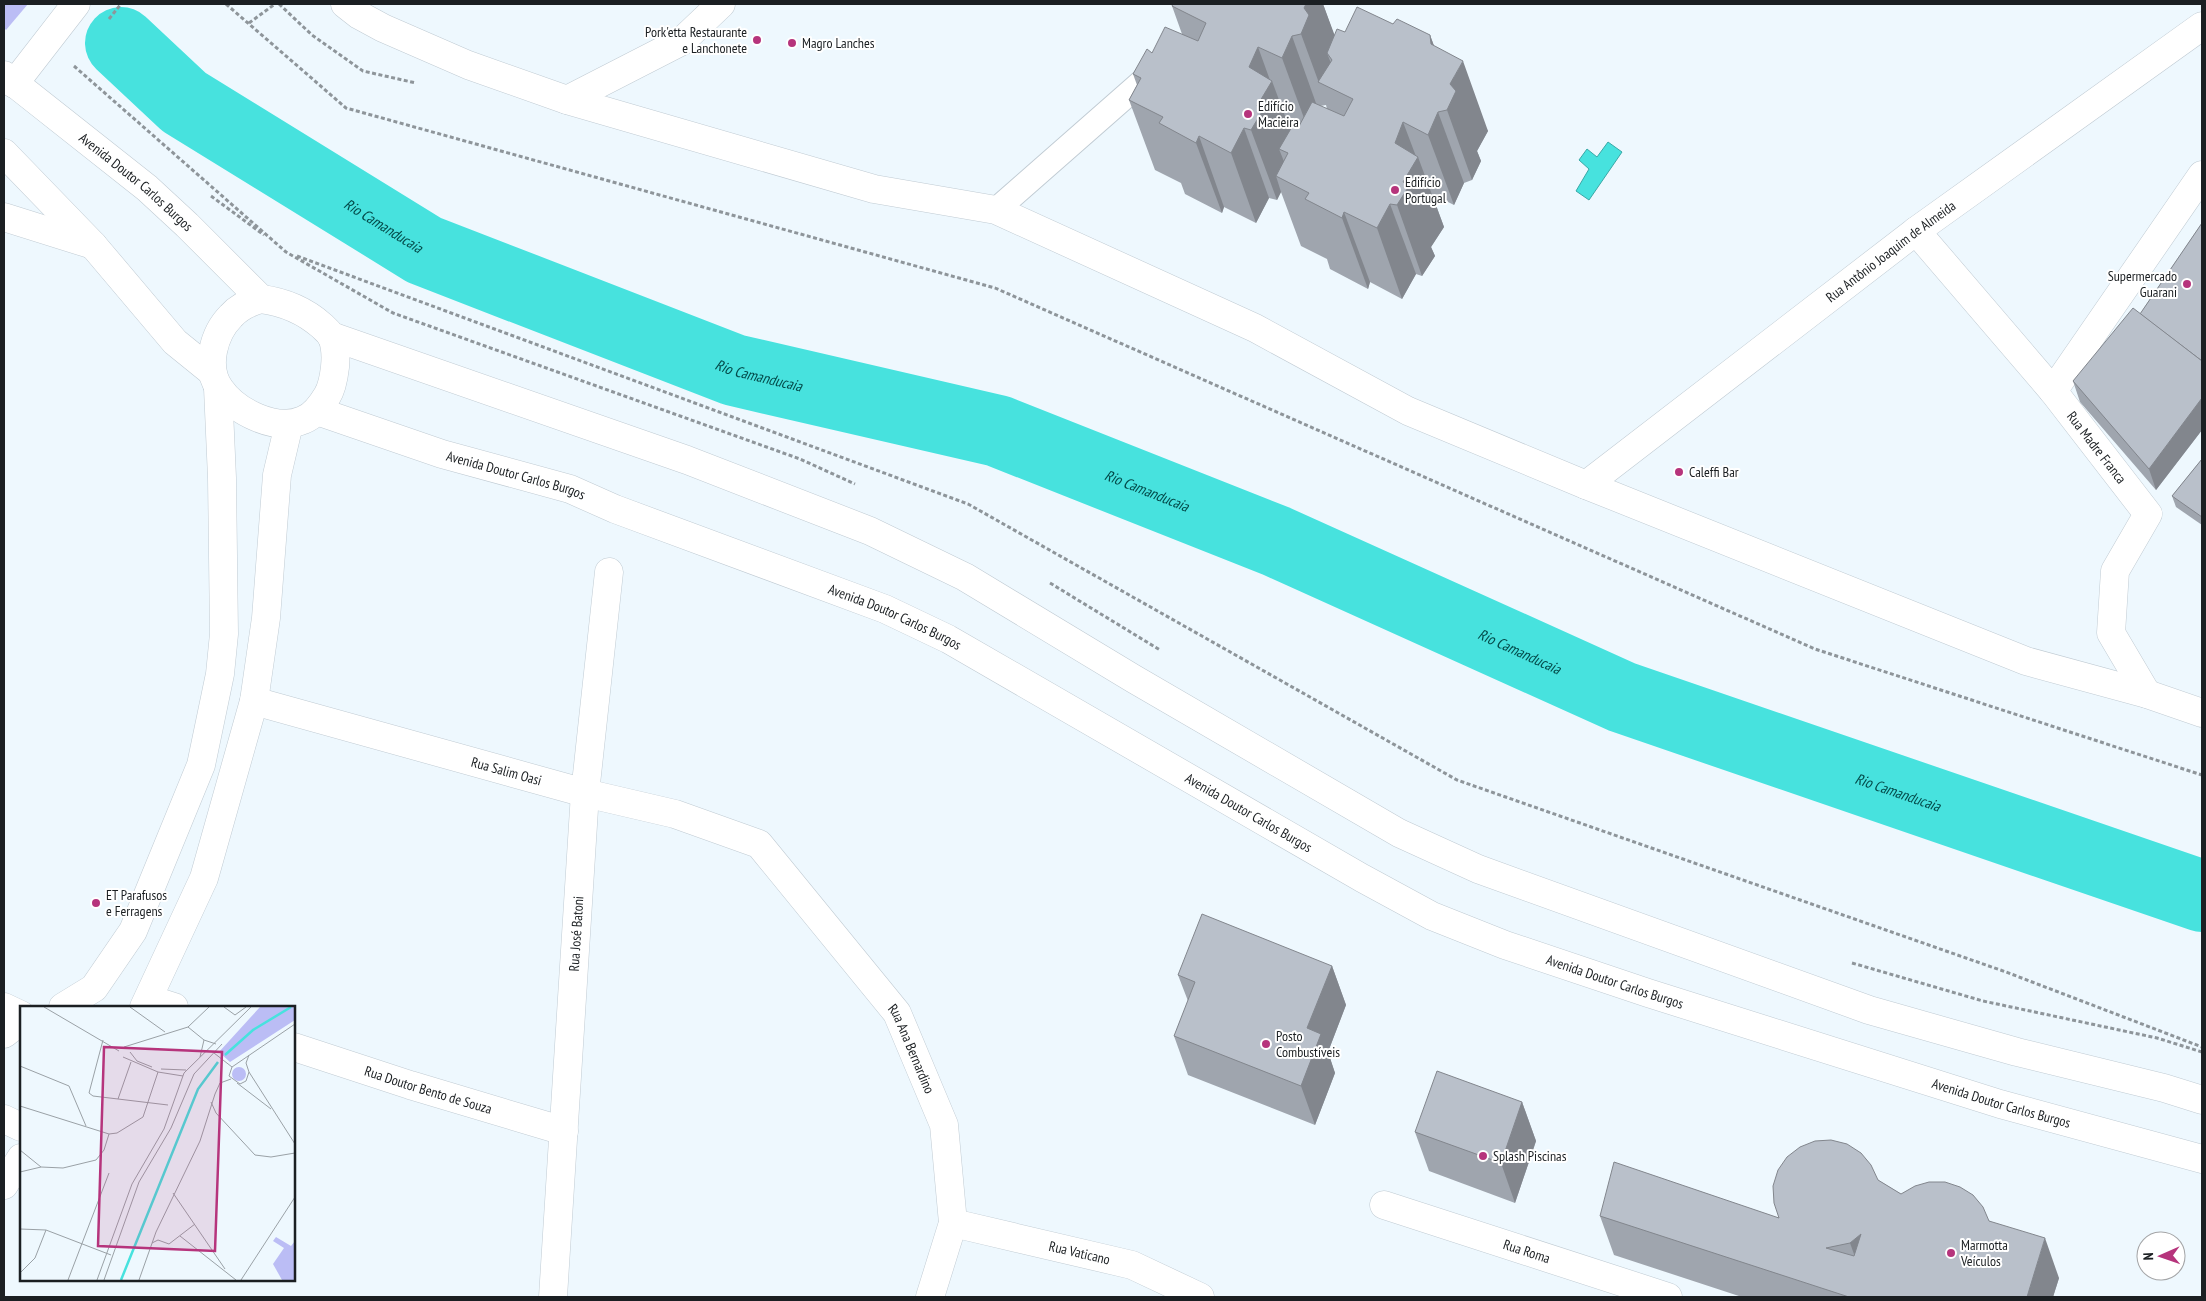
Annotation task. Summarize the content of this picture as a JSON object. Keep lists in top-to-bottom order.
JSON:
{
  "streets": {
    "street": [
      "Avenida Doutor Carlos Burgos",
      "Rua Antônio Joaquim de Almeida",
      "Rua Madre Franca",
      "Rua Salim Oasi",
      "Rua José Batoni",
      "Rua Ana Bernardino",
      "Rua Doutor Bento de Souza",
      "Rua Roma",
      "Rua Vaticano"
    ]
  },
  "crossings": [
    ["Rua Antônio Joaquim de Almeida", "Rua Madre Franca"],
    ["Rua Salim Oasi", "Rua José Batoni"],
    ["Rua Salim Oasi", "Rua Ana Bernardino"],
    ["Rua José Batoni", "Rua Doutor Bento de Souza"],
    ["Rua Ana Bernardino", "Rua Vaticano"]
  ],
  "water": ["Rio Camanducaia"],
  "places": [
    "Pork'etta Restaurante e Lanchonete",
    "Magro Lanches",
    "Edifício Macieira",
    "Edifício Portugal",
    "Supermercado Guarani",
    "Caleffi Bar",
    "ET Parafusos e Ferragens",
    "Posto Combustíveis",
    "Splash Piscinas",
    "Marmotta Veículos"
  ],
  "north": "left"
}
